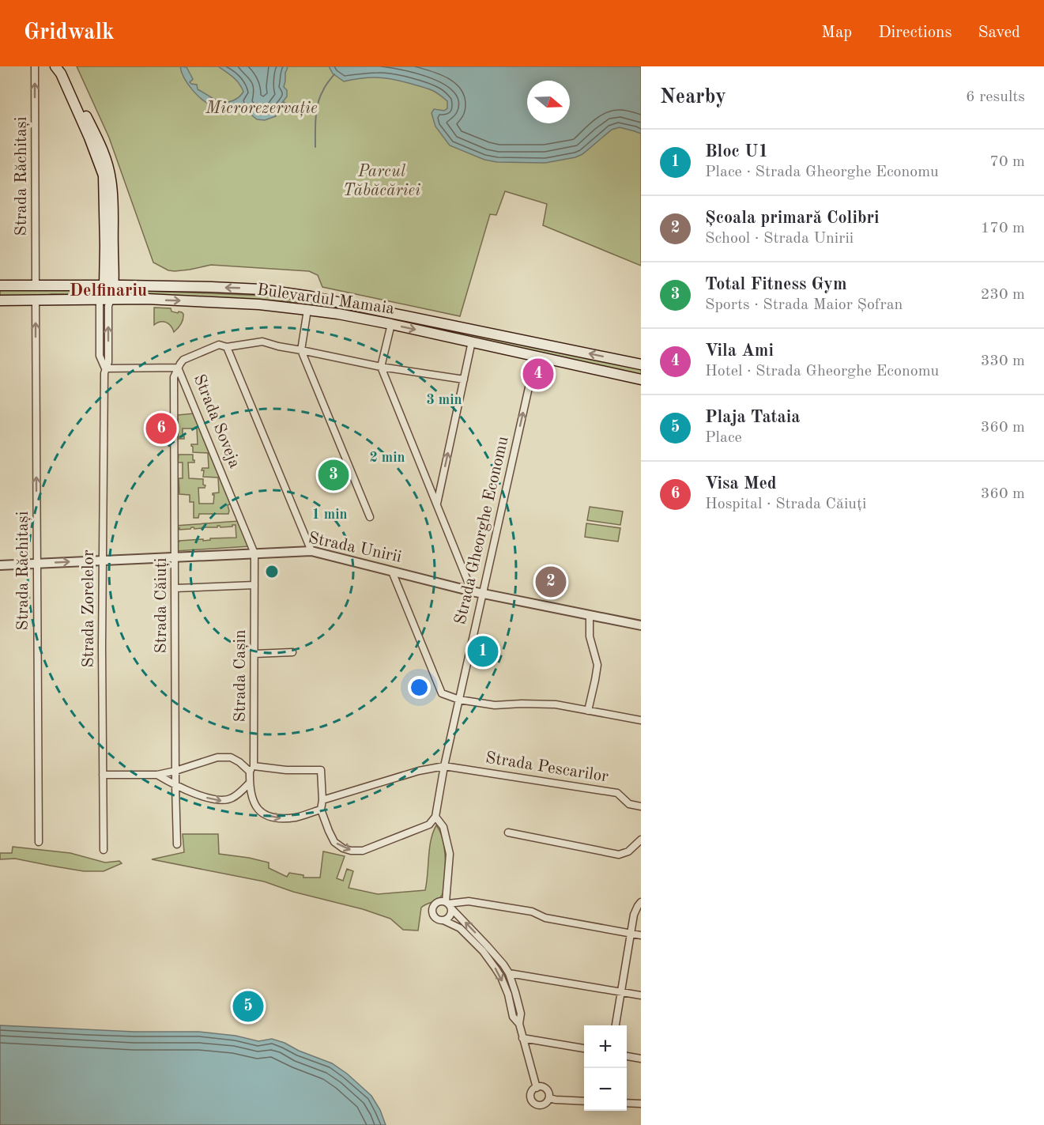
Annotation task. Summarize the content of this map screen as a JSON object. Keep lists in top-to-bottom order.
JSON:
{
  "streets": {
    "main road": ["Bulevardul Mamaia"],
    "street": [
      "Strada Răchitași",
      "Strada Soveja",
      "Strada Gheorghe Economu",
      "Strada Unirii",
      "Strada Căiuți",
      "Strada Zorelelor",
      "Strada Cașin",
      "Strada Pescarilor"
    ]
  },
  "crossings": [
    ["Strada Răchitași", "Bulevardul Mamaia"],
    ["Strada Răchitași", "Strada Unirii"],
    ["Bulevardul Mamaia", "Strada Gheorghe Economu"],
    ["Bulevardul Mamaia", "Strada Zorelelor"],
    ["Strada Soveja", "Strada Unirii"],
    ["Strada Soveja", "Strada Căiuți"],
    ["Strada Soveja", "Strada Zorelelor"],
    ["Strada Soveja", "Strada Cașin"],
    ["Strada Gheorghe Economu", "Strada Unirii"],
    ["Strada Gheorghe Economu", "Strada Pescarilor"],
    ["Strada Unirii", "Strada Căiuți"],
    ["Strada Unirii", "Strada Zorelelor"],
    ["Strada Unirii", "Strada Cașin"]
  ],
  "one_way": ["Strada Răchitași", "Strada Gheorghe Economu"],
  "districts": ["Delfinariu"],
  "parks": ["Microrezervație", "Parcul Tăbăcăriei"],
  "north": "right",
  "page": {
    "header": "Gridwalk",
    "nav": ["Map", "Directions", "Saved"],
    "heading": ["Nearby", "6 results"],
    "list": [
      {
        "mark": "1",
        "name": "Bloc U1",
        "note": "Place · Strada Gheorghe Economu",
        "value": "70 m"
      },
      {
        "mark": "2",
        "name": "Școala primară Colibri",
        "note": "School · Strada Unirii",
        "value": "170 m"
      },
      {
        "mark": "3",
        "name": "Total Fitness Gym",
        "note": "Sports · Strada Maior Șofran",
        "value": "230 m"
      },
      {
        "mark": "4",
        "name": "Vila Ami",
        "note": "Hotel · Strada Gheorghe Economu",
        "value": "330 m"
      },
      {
        "mark": "5",
        "name": "Plaja Tataia",
        "note": "Place",
        "value": "360 m"
      },
      {
        "mark": "6",
        "name": "Visa Med",
        "note": "Hospital · Strada Căiuți",
        "value": "360 m"
      }
    ],
    "pins": [
      "4",
      "6",
      "3",
      "2",
      "1",
      "5"
    ],
    "map_buttons": ["+", "−"]
  },
  "rings": ["3 min", "2 min", "1 min"]
}
